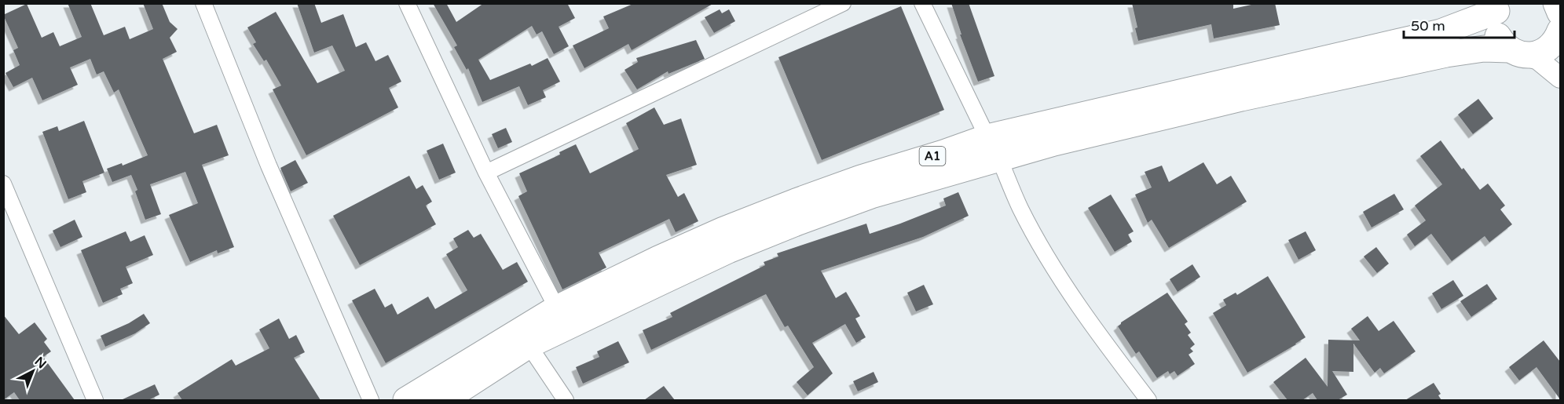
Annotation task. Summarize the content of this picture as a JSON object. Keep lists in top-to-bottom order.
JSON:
{
  "streets": {
    "highway": ["A1"]
  },
  "scale_bar": "50 m",
  "north": "top right"
}
